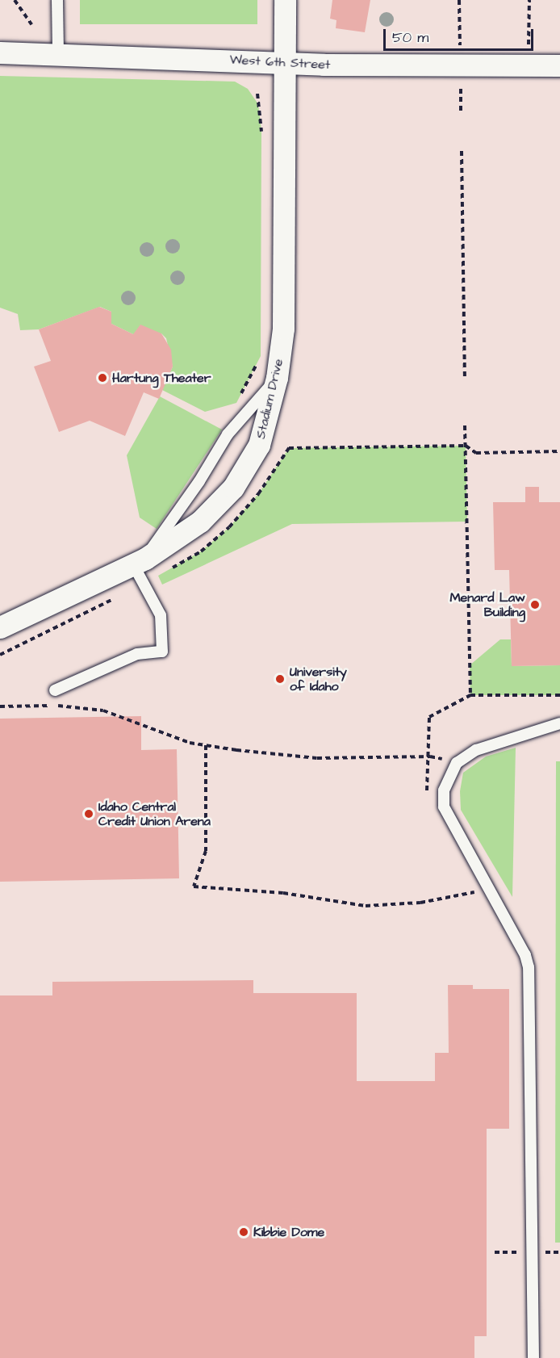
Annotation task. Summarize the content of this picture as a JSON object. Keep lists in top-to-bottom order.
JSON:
{
  "streets": {
    "street": ["West 6th Street", "Stadium Drive"]
  },
  "crossings": [
    ["West 6th Street", "Stadium Drive"]
  ],
  "places": [
    "Hartung Theater",
    "Menard Law Building",
    "University of Idaho",
    "Idaho Central Credit Union Arena",
    "Kibbie Dome"
  ],
  "scale_bar": "50 m"
}
